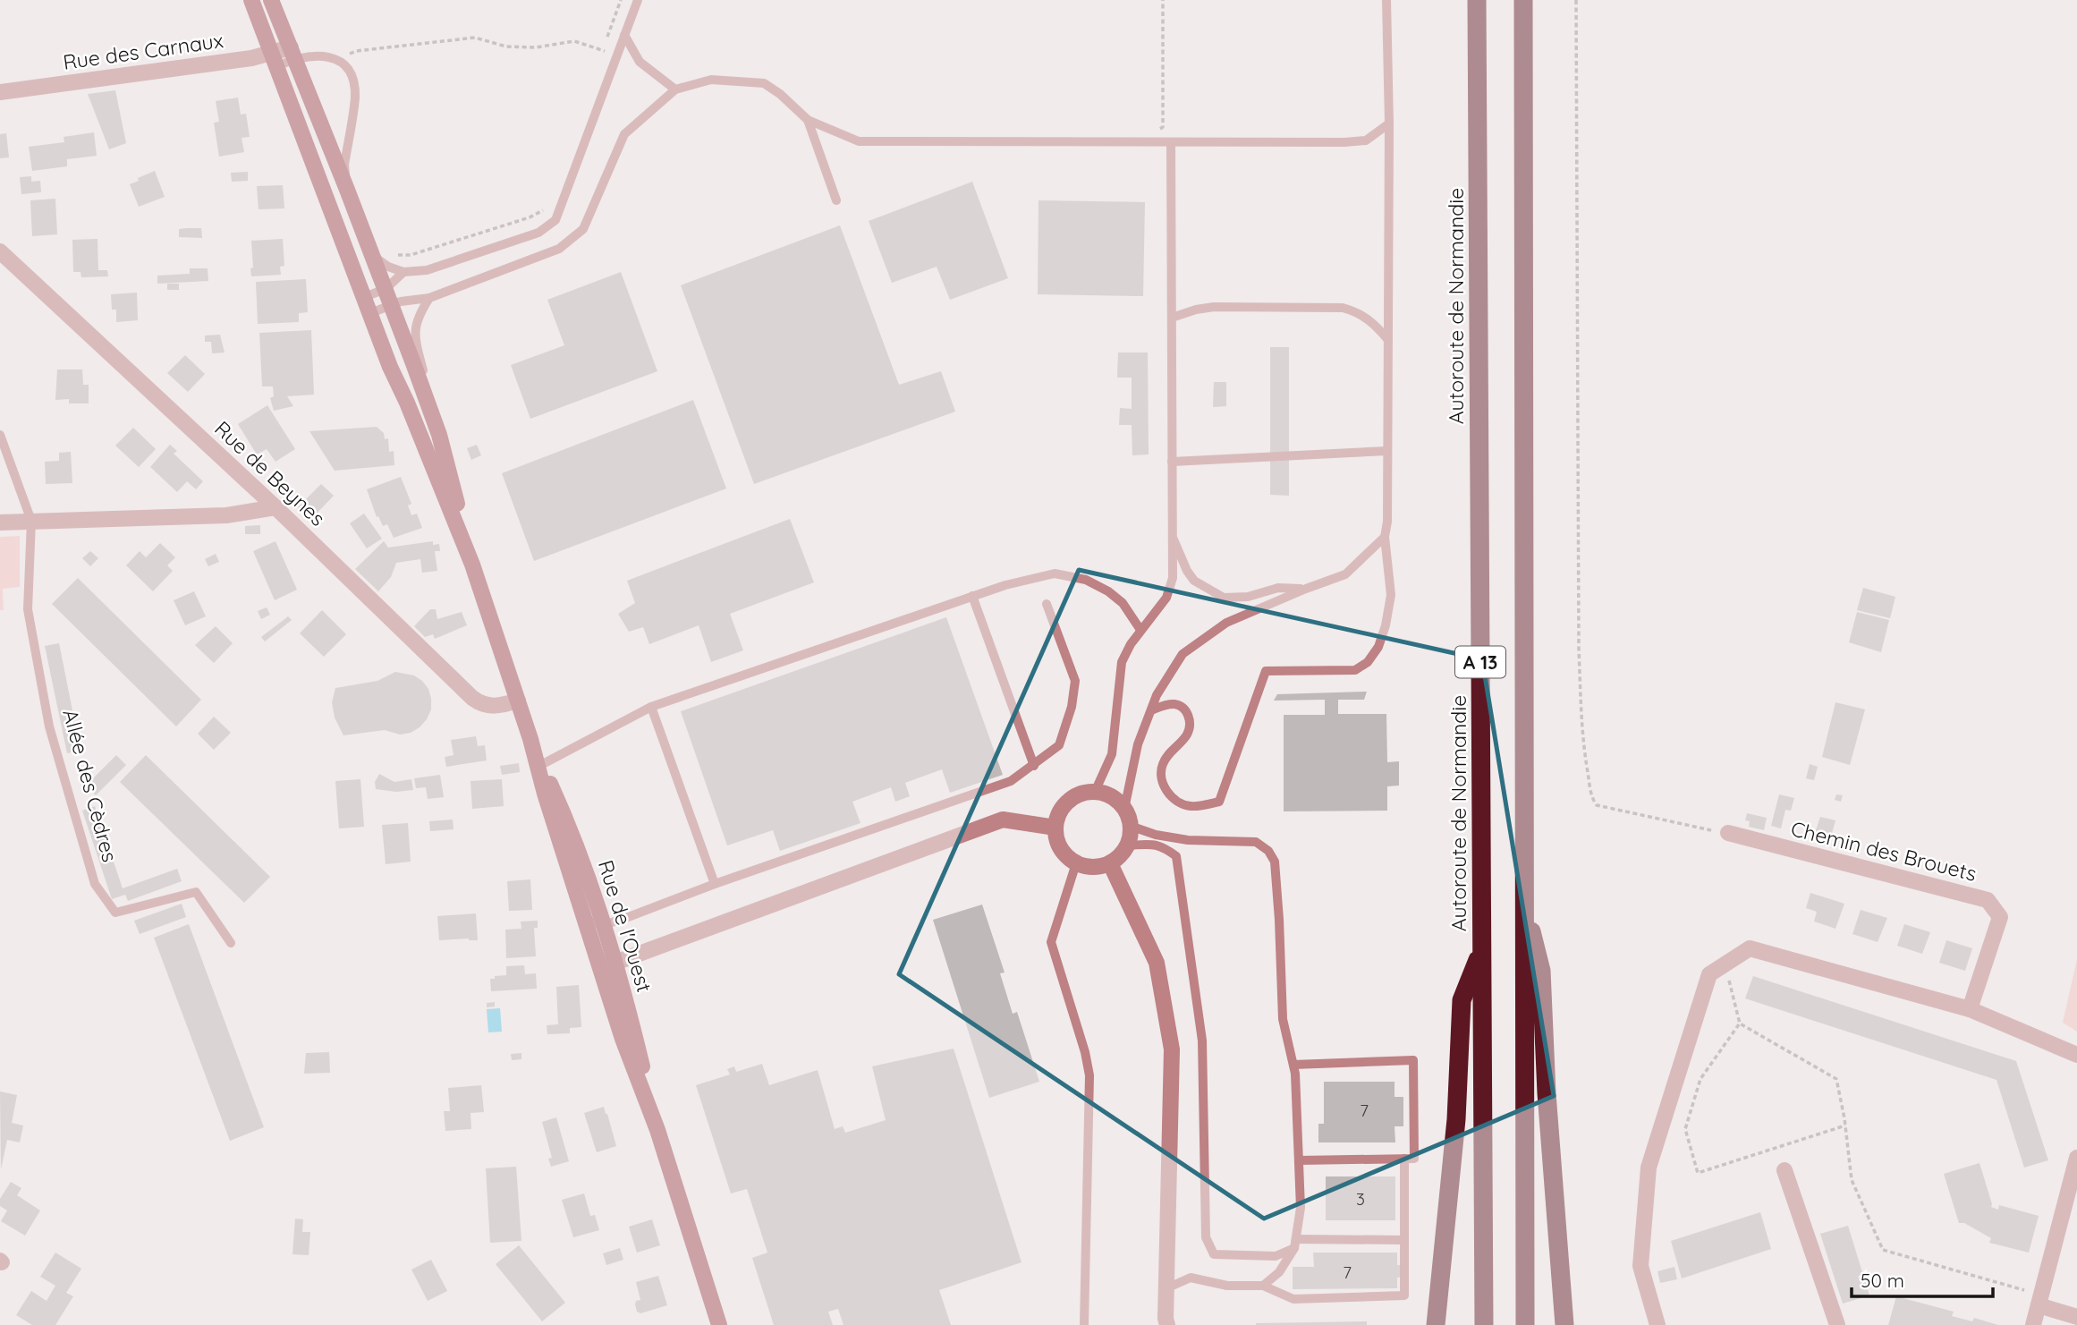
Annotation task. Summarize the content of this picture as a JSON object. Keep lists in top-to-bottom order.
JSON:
{
  "streets": {
    "highway": ["Autoroute de Normandie", "A 13"],
    "main road": ["Rue de l'Ouest"],
    "street": ["Rue des Carnaux", "Rue de Beynes", "Chemin des Brouets"],
    "lane": ["Allée des Cèdres"]
  },
  "crossings": [
    ["Rue de Beynes", "Rue de l'Ouest"]
  ],
  "house_numbers": ["7", "3", "7"],
  "scale_bar": "50 m"
}
